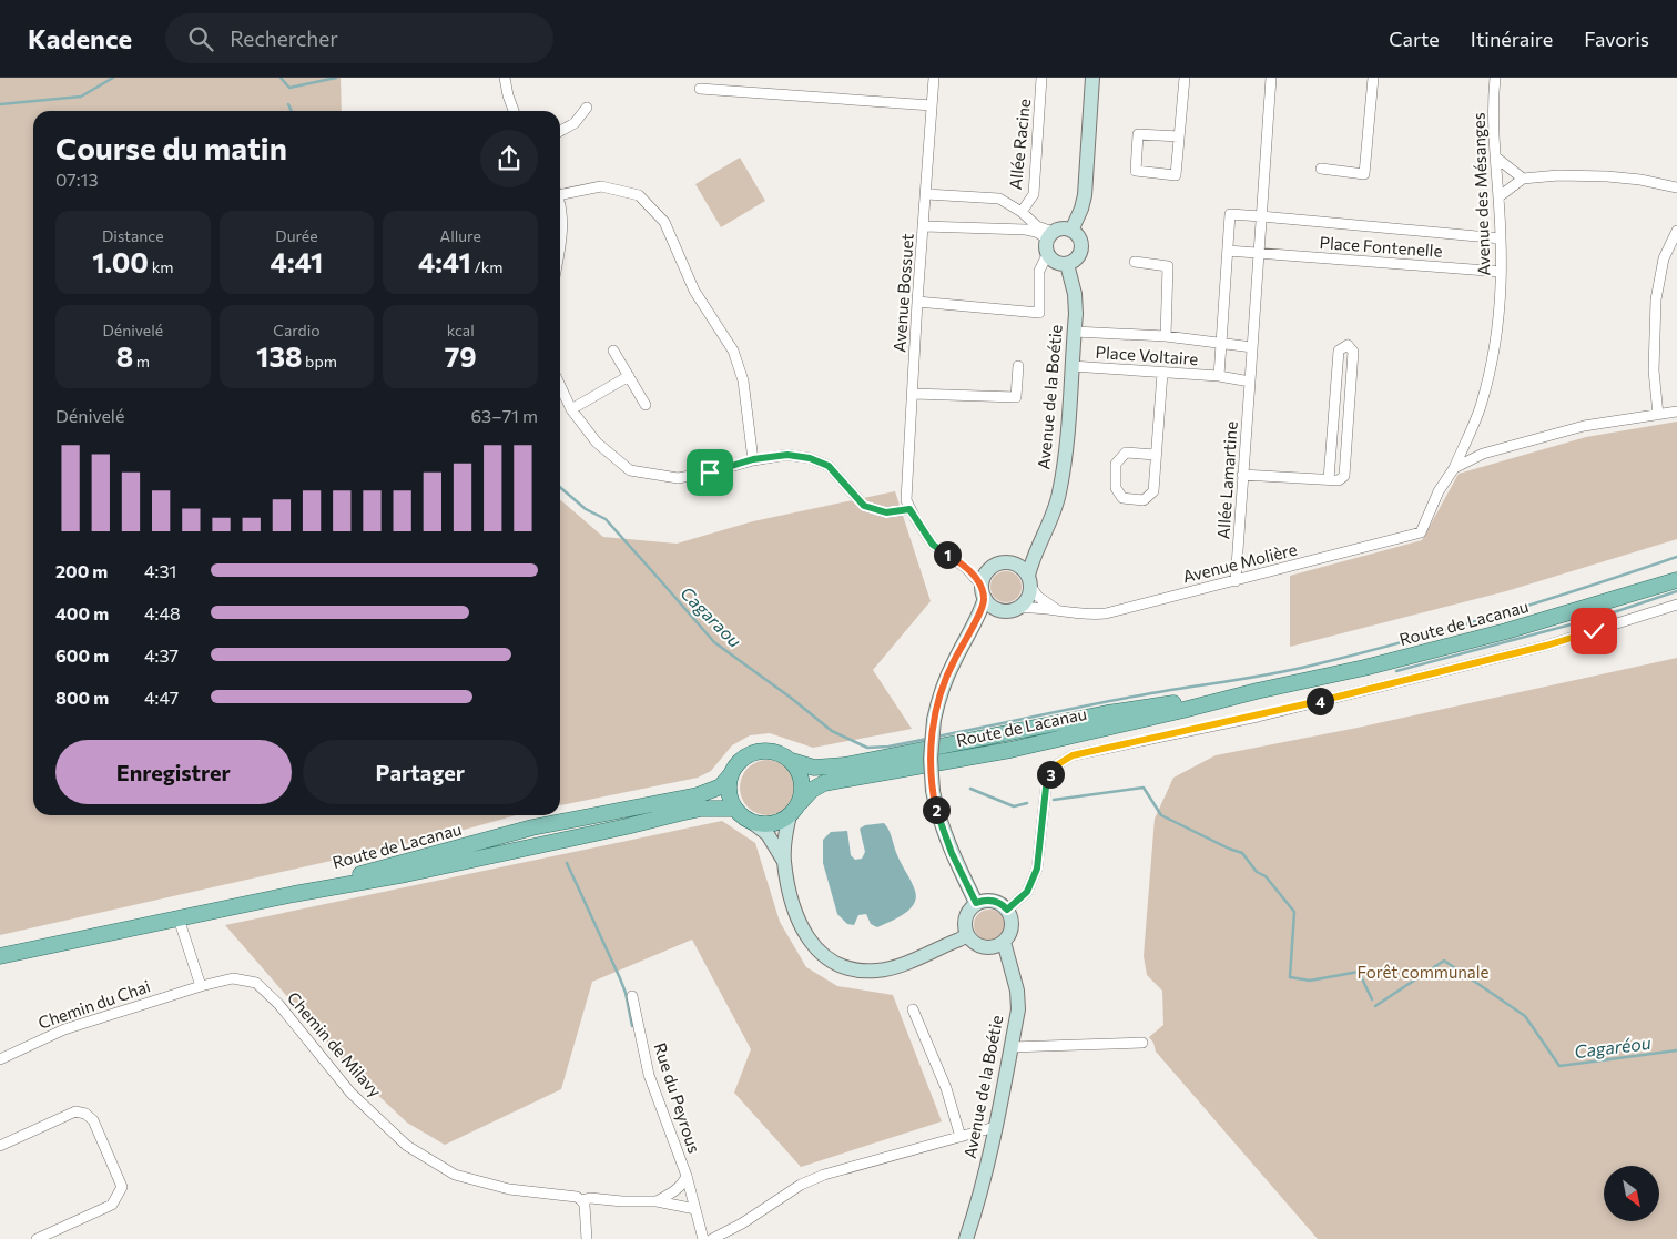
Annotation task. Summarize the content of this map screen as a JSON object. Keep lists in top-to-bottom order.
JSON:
{
  "streets": {
    "main road": ["Avenue de la Boétie", "Route de Lacanau"],
    "street": [
      "Allée Racine",
      "Avenue des Mésanges",
      "Place Fontenelle",
      "Avenue Bossuet",
      "Place Voltaire",
      "Allée Lamartine",
      "Avenue Molière",
      "Chemin du Chai",
      "Chemin de Milavy",
      "Rue du Peyrous"
    ]
  },
  "crossings": [
    ["Avenue des Mésanges", "Place Fontenelle"],
    ["Avenue des Mésanges", "Avenue Molière"],
    ["Place Fontenelle", "Allée Lamartine"],
    ["Place Voltaire", "Avenue de la Boétie"],
    ["Place Voltaire", "Allée Lamartine"],
    ["Avenue de la Boétie", "Avenue Molière"],
    ["Allée Lamartine", "Avenue Molière"],
    ["Chemin du Chai", "Chemin de Milavy"],
    ["Chemin de Milavy", "Rue du Peyrous"]
  ],
  "water": ["Cagaraou", "Cagaréou"],
  "parks": ["Forêt communale"],
  "north": "bottom right",
  "page": {
    "header": "Kadence",
    "search": "Rechercher",
    "nav": ["Carte", "Itinéraire", "Favoris"],
    "heading": ["Course du matin", "07:13"],
    "stats": [
      ["Distance", "1.00 km"],
      ["Durée", "4:41"],
      ["Allure", "4:41 /km"],
      ["Dénivelé", "8 m"],
      ["Cardio", "138 bpm"],
      ["kcal", "79"]
    ],
    "chart": ["Dénivelé", "63–71 m"],
    "pins": [
      "1",
      "4",
      "3",
      "2"
    ],
    "list": [
      {
        "name": "200 m",
        "note": "4:31"
      },
      {
        "name": "400 m",
        "note": "4:48"
      },
      {
        "name": "600 m",
        "note": "4:37"
      },
      {
        "name": "800 m",
        "note": "4:47"
      }
    ],
    "buttons": ["Enregistrer", "Partager"]
  }
}
